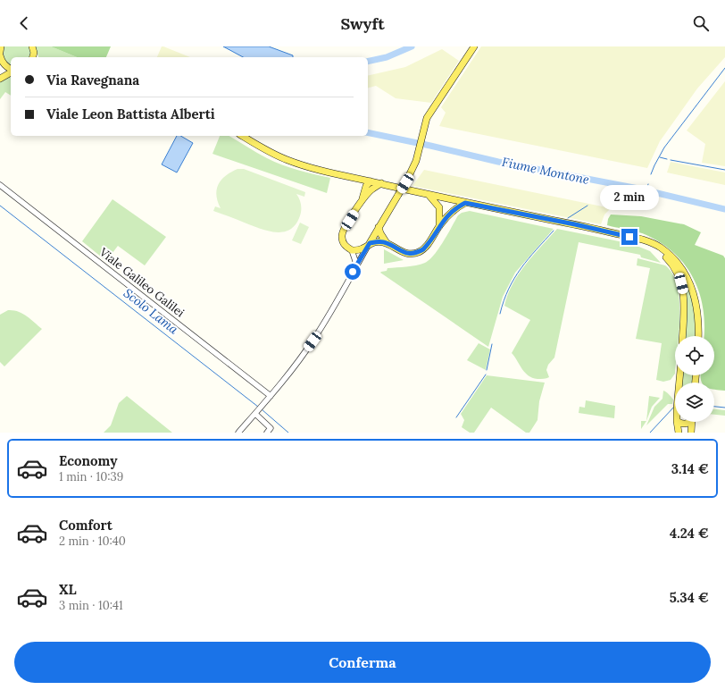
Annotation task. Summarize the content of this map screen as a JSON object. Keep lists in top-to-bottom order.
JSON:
{
  "streets": {
    "street": ["Viale Galileo Galilei"]
  },
  "water": ["Fiume Montone", "Scolo Lama"],
  "page": {
    "header": "Swyft",
    "banner": ["Via Ravegnana", "Viale Leon Battista Alberti"],
    "bubble": "2 min",
    "list": [
      {
        "name": "Economy",
        "note": "1 min · 10:39",
        "value": "3.14 €"
      },
      {
        "name": "Comfort",
        "note": "2 min · 10:40",
        "value": "4.24 €"
      },
      {
        "name": "XL",
        "note": "3 min · 10:41",
        "value": "5.34 €"
      }
    ],
    "buttons": "Conferma"
  }
}
